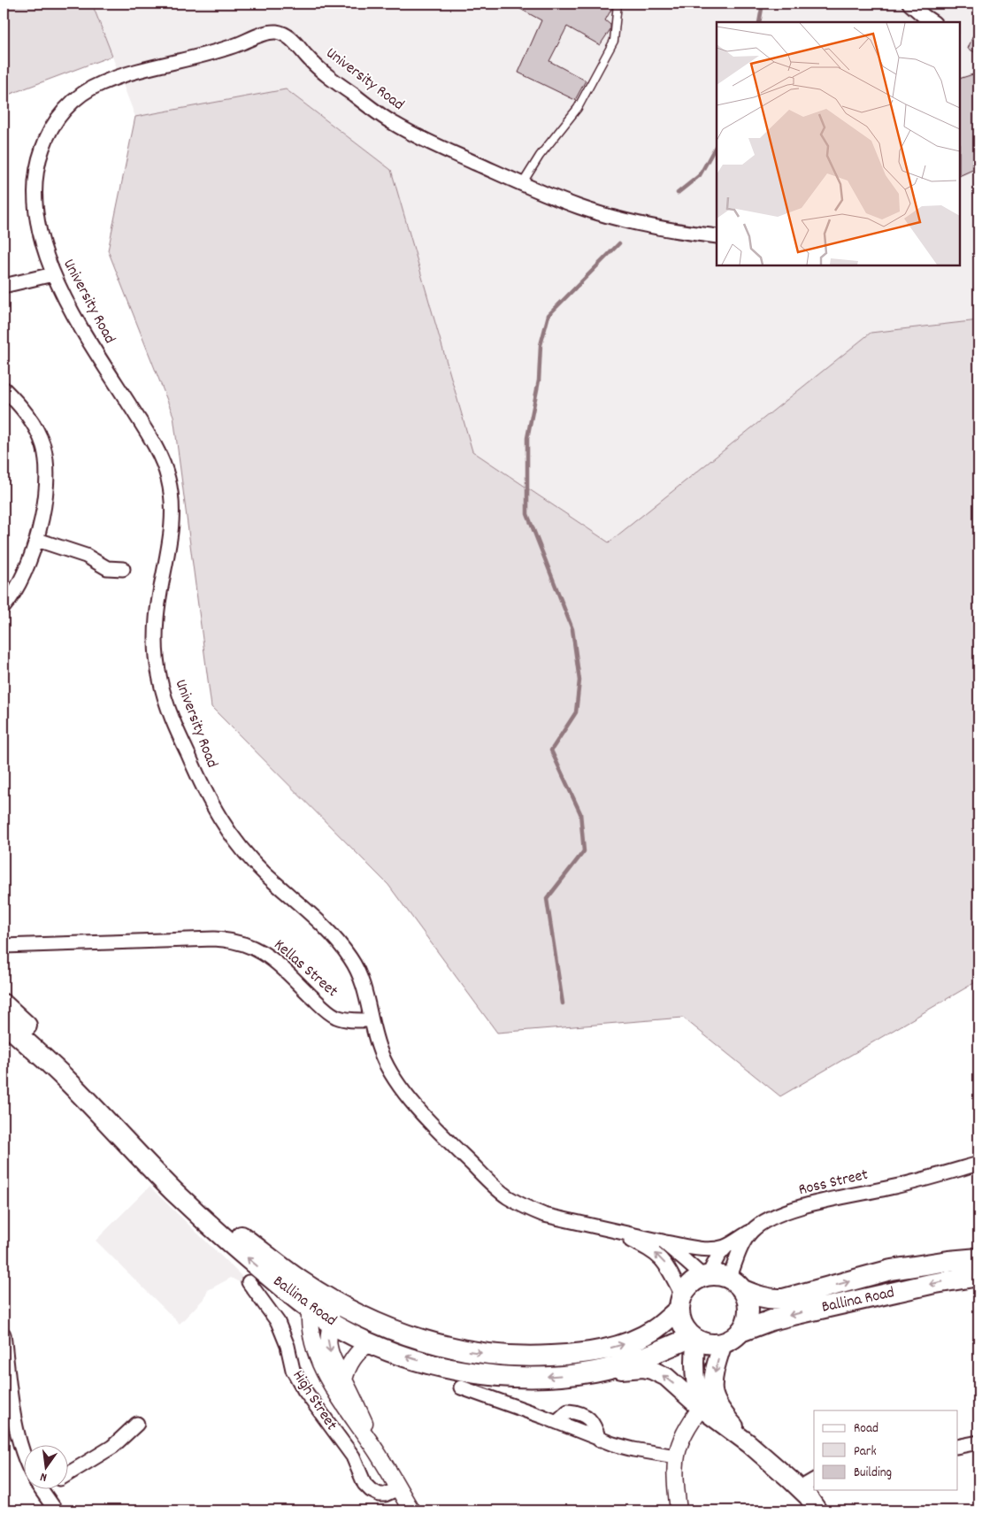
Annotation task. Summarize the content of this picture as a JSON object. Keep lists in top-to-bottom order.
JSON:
{
  "streets": {
    "main road": ["Ballina Road"],
    "street": [
      "University Road",
      "Kellas Street",
      "Ross Street",
      "High Street"
    ]
  },
  "crossings": [
    ["University Road", "Kellas Street"],
    ["Ross Street", "Ballina Road"]
  ],
  "legend": ["Road", "Park", "Building"],
  "north": "bottom"
}
